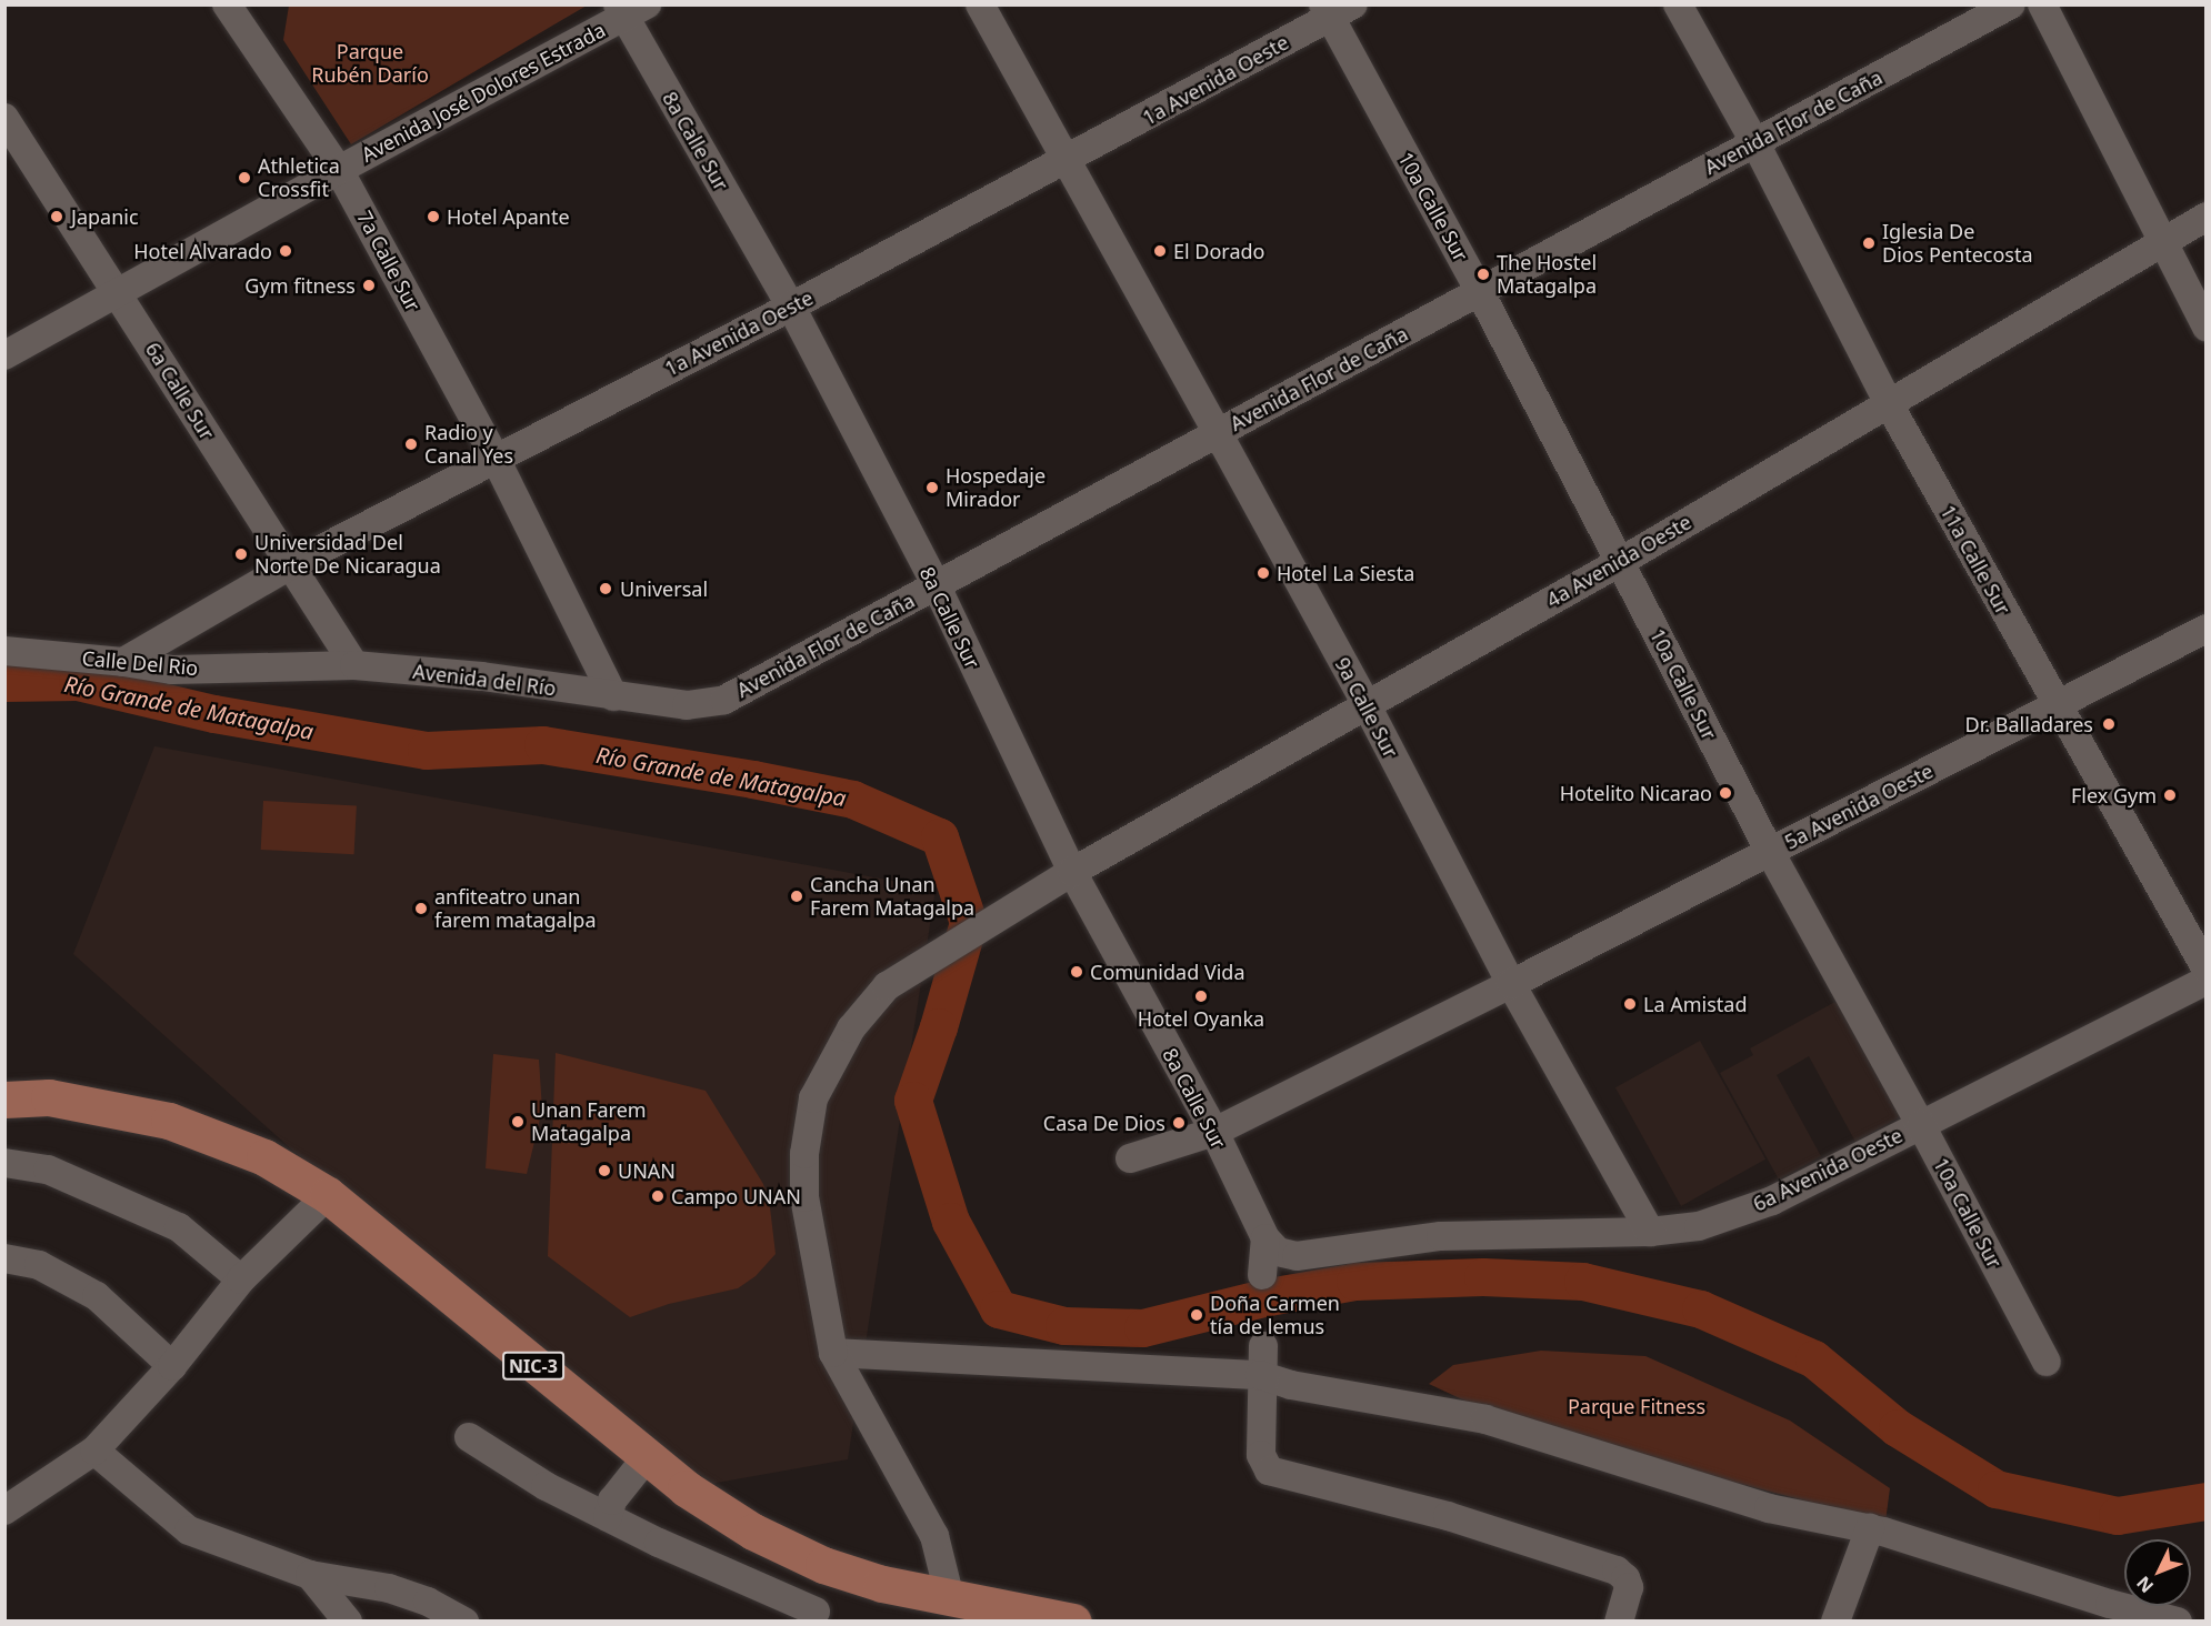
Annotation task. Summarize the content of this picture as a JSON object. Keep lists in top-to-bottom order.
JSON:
{
  "streets": {
    "main road": ["NIC-3"],
    "street": [
      "1a Avenida Oeste",
      "Avenida José Dolores Estrada",
      "Avenida Flor de Caña",
      "8a Calle Sur",
      "10a Calle Sur",
      "7a Calle Sur",
      "6a Calle Sur",
      "11a Calle Sur",
      "4a Avenida Oeste",
      "Calle Del Rio",
      "Avenida del Río",
      "9a Calle Sur",
      "5a Avenida Oeste",
      "6a Avenida Oeste"
    ]
  },
  "crossings": [
    ["1a Avenida Oeste", "8a Calle Sur"],
    ["1a Avenida Oeste", "10a Calle Sur"],
    ["1a Avenida Oeste", "7a Calle Sur"],
    ["1a Avenida Oeste", "6a Calle Sur"],
    ["1a Avenida Oeste", "Calle Del Rio"],
    ["1a Avenida Oeste", "9a Calle Sur"],
    ["Avenida José Dolores Estrada", "8a Calle Sur"],
    ["Avenida José Dolores Estrada", "7a Calle Sur"],
    ["Avenida José Dolores Estrada", "6a Calle Sur"],
    ["Avenida Flor de Caña", "8a Calle Sur"],
    ["Avenida Flor de Caña", "10a Calle Sur"],
    ["Avenida Flor de Caña", "7a Calle Sur"],
    ["Avenida Flor de Caña", "11a Calle Sur"],
    ["Avenida Flor de Caña", "Avenida del Río"],
    ["Avenida Flor de Caña", "9a Calle Sur"],
    ["8a Calle Sur", "4a Avenida Oeste"],
    ["8a Calle Sur", "5a Avenida Oeste"],
    ["8a Calle Sur", "6a Avenida Oeste"],
    ["10a Calle Sur", "4a Avenida Oeste"],
    ["10a Calle Sur", "5a Avenida Oeste"],
    ["10a Calle Sur", "6a Avenida Oeste"],
    ["7a Calle Sur", "Avenida del Río"],
    ["6a Calle Sur", "Calle Del Rio"],
    ["6a Calle Sur", "Avenida del Río"],
    ["11a Calle Sur", "4a Avenida Oeste"],
    ["11a Calle Sur", "5a Avenida Oeste"],
    ["4a Avenida Oeste", "9a Calle Sur"],
    ["4a Avenida Oeste", "NIC-3"],
    ["Calle Del Rio", "Avenida del Río"],
    ["9a Calle Sur", "5a Avenida Oeste"],
    ["9a Calle Sur", "6a Avenida Oeste"]
  ],
  "water": ["Río Grande de Matagalpa"],
  "parks": ["Parque Rubén Darío", "Parque Fitness"],
  "places": [
    "Athletica Crossfit",
    "Japanic",
    "Hotel Apante",
    "Iglesia De Dios Pentecosta",
    "Hotel Alvarado",
    "El Dorado",
    "The Hostel Matagalpa",
    "Gym fitness",
    "Radio y Canal Yes",
    "Hospedaje Mirador",
    "Universidad Del Norte De Nicaragua",
    "Hotel La Siesta",
    "Universal",
    "Dr. Balladares",
    "Hotelito Nicarao",
    "Flex Gym",
    "Cancha Unan Farem Matagalpa",
    "anfiteatro unan farem matagalpa",
    "Comunidad Vida",
    "Hotel Oyanka",
    "La Amistad",
    "Unan Farem Matagalpa",
    "Casa De Dios",
    "UNAN",
    "Campo UNAN",
    "Doña Carmen tía de lemus"
  ],
  "north": "bottom left"
}
